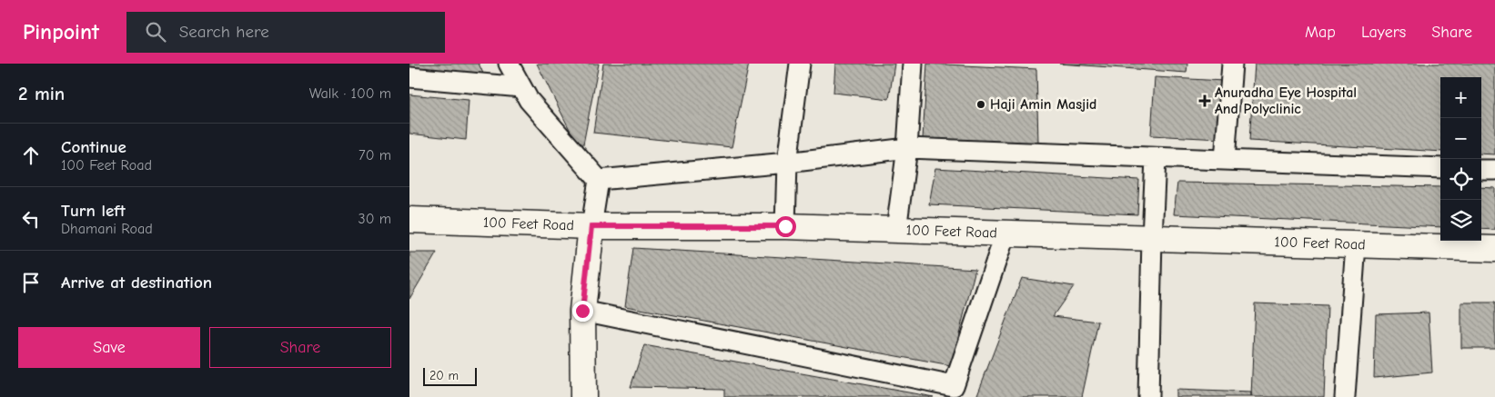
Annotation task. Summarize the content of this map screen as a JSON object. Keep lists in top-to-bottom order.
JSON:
{
  "streets": {
    "main road": ["100 Feet Road"]
  },
  "places": {
    "health": ["Anuradha Eye Hospital And Polyclinic"],
    "other": ["Haji Amin Masjid"]
  },
  "scale_bar": "20 m",
  "page": {
    "header": "Pinpoint",
    "search": "Search here",
    "nav": ["Map", "Layers", "Share"],
    "heading": ["2 min", "Walk · 100 m"],
    "map_buttons": ["+", "−"],
    "list": [
      ["Continue", "100 Feet Road", "70 m"],
      ["Turn left", "Dhamani Road", "30 m"],
      "Arrive at destination"
    ],
    "buttons": ["Save", "Share"],
    "scale": "20 m"
  }
}
